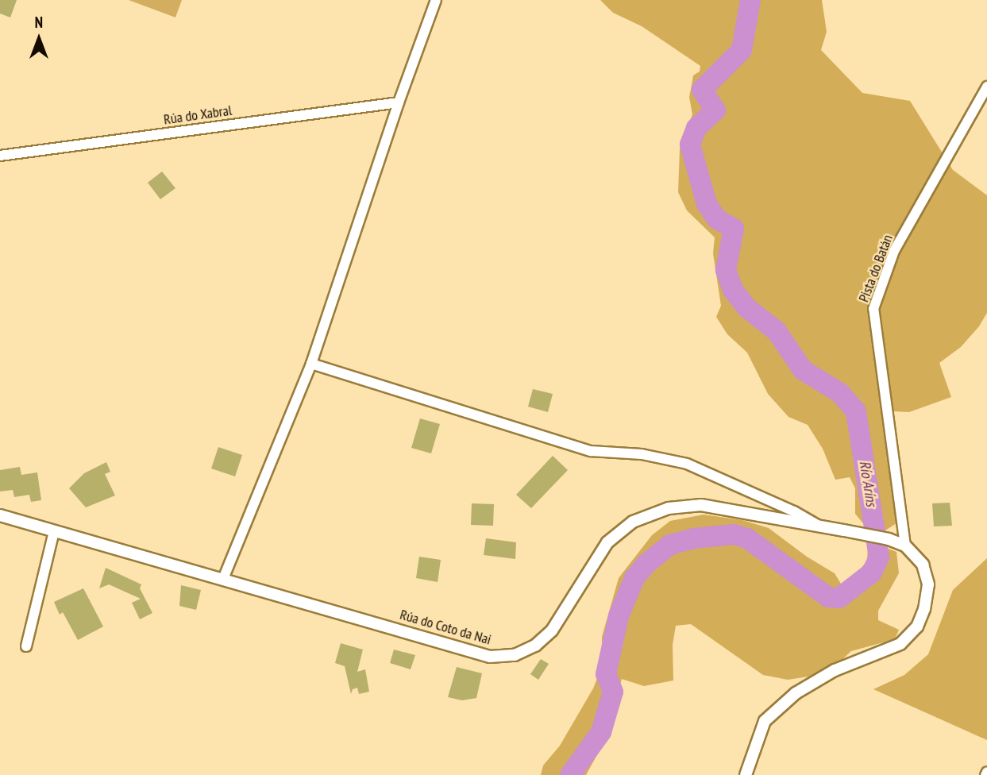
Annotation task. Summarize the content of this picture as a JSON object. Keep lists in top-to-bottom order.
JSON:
{
  "streets": {
    "street": ["Rúa do Xabral", "Pista do Batán", "Rúa do Coto da Nai"]
  },
  "crossings": [
    ["Pista do Batán", "Rúa do Coto da Nai"]
  ],
  "water": ["Río Aríns"],
  "north": "top"
}
